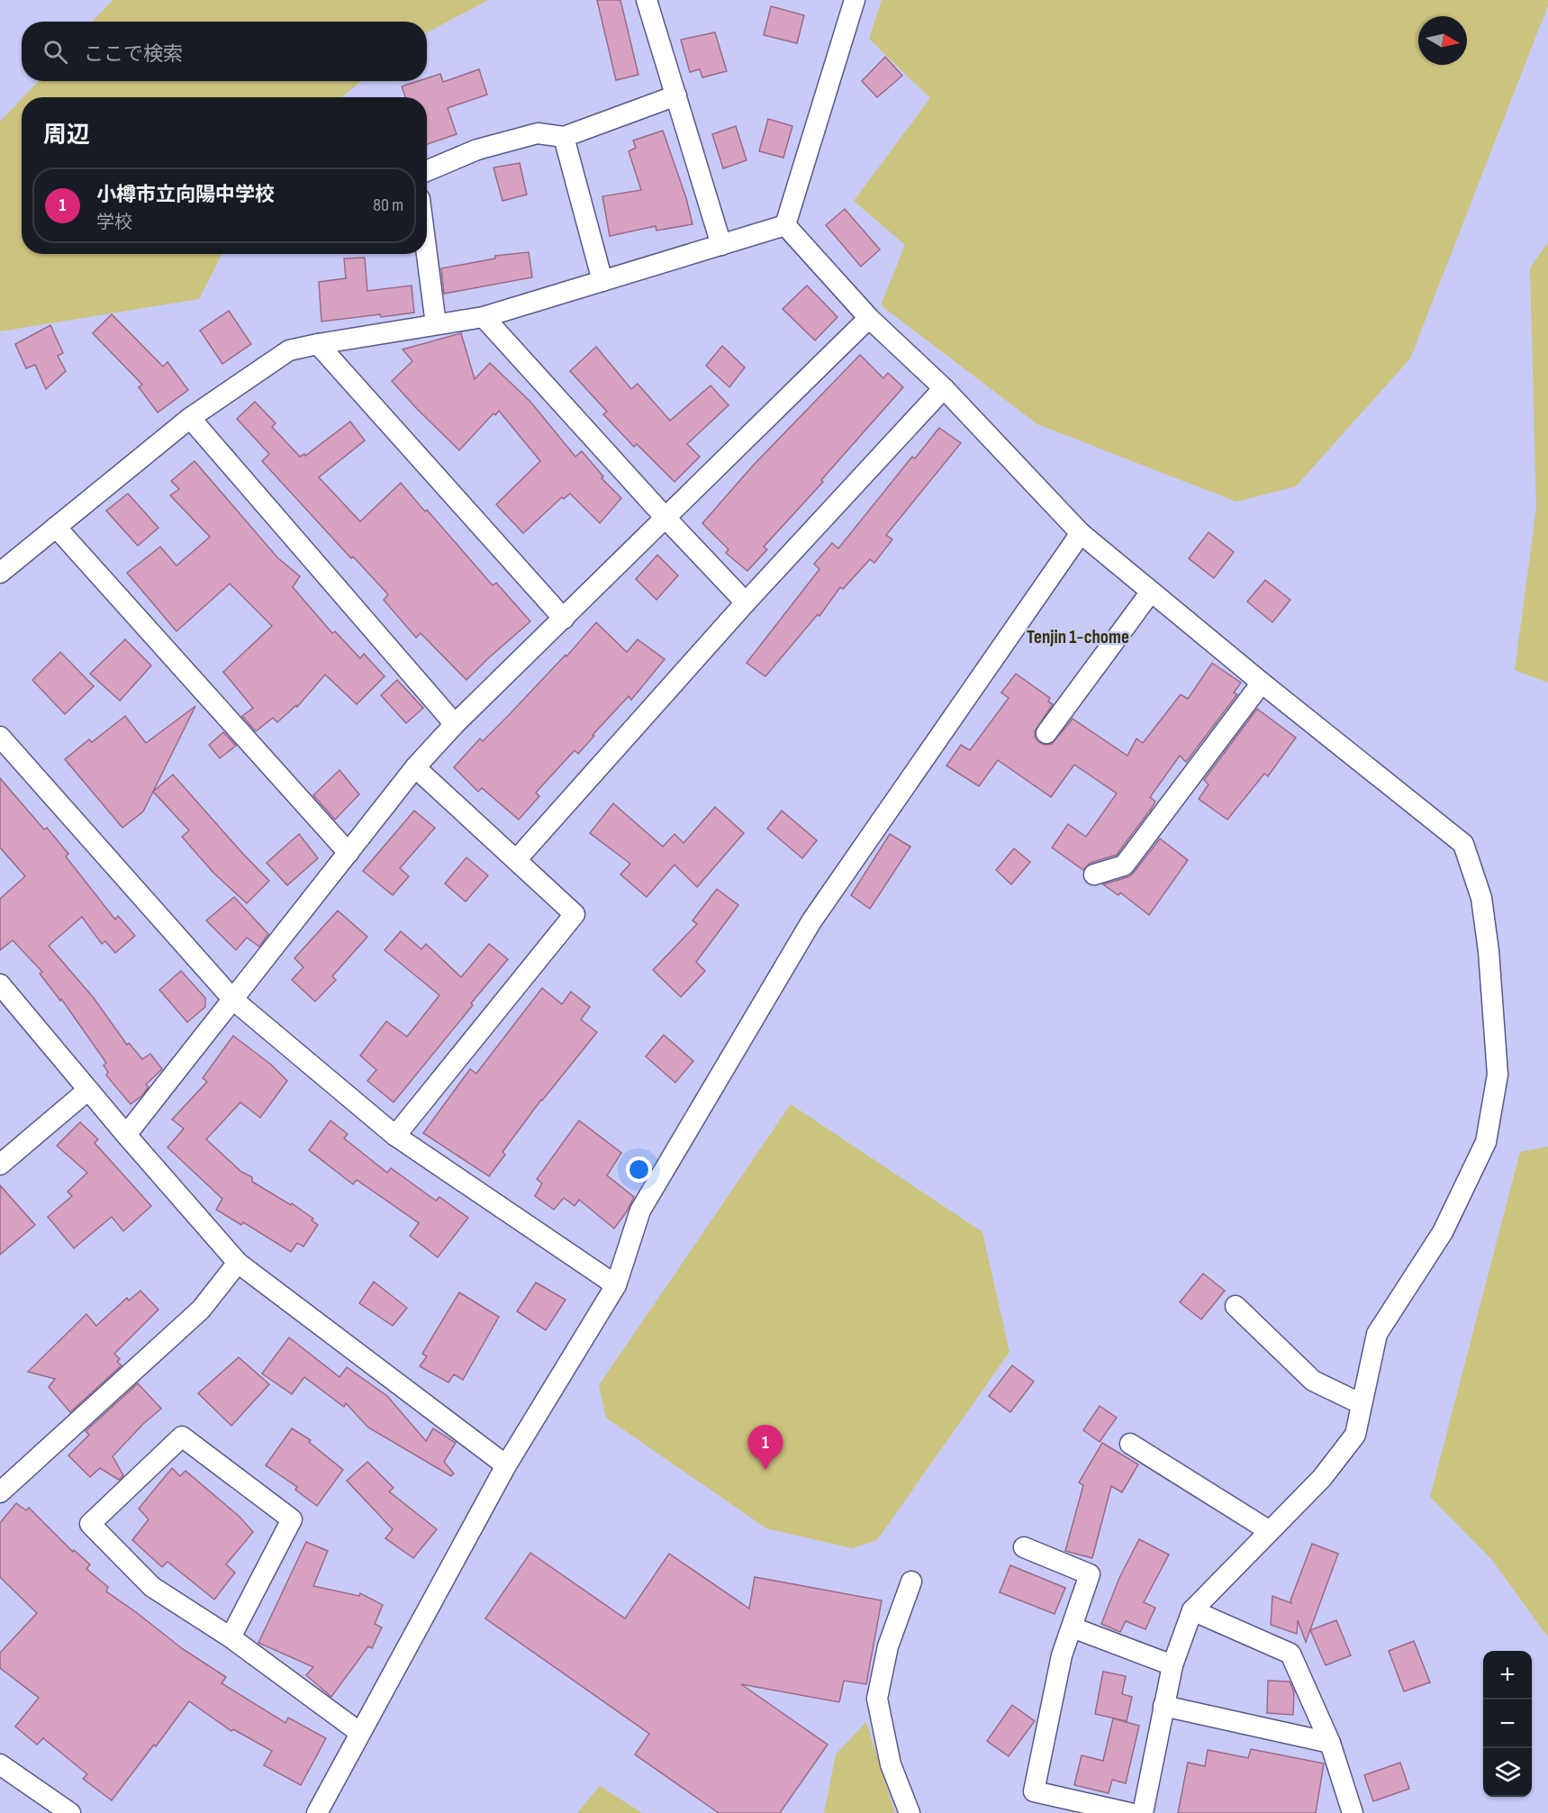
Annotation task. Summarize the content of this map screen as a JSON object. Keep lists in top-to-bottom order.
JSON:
{
  "districts": ["Tenjin 1-chome"],
  "north": "right",
  "page": {
    "search": "ここで検索",
    "heading": "周辺",
    "list": [
      {
        "mark": "1",
        "name": "小樽市立向陽中学校",
        "note": "学校",
        "value": "80 m"
      }
    ],
    "pins": "1",
    "map_buttons": ["+", "−"]
  }
}
